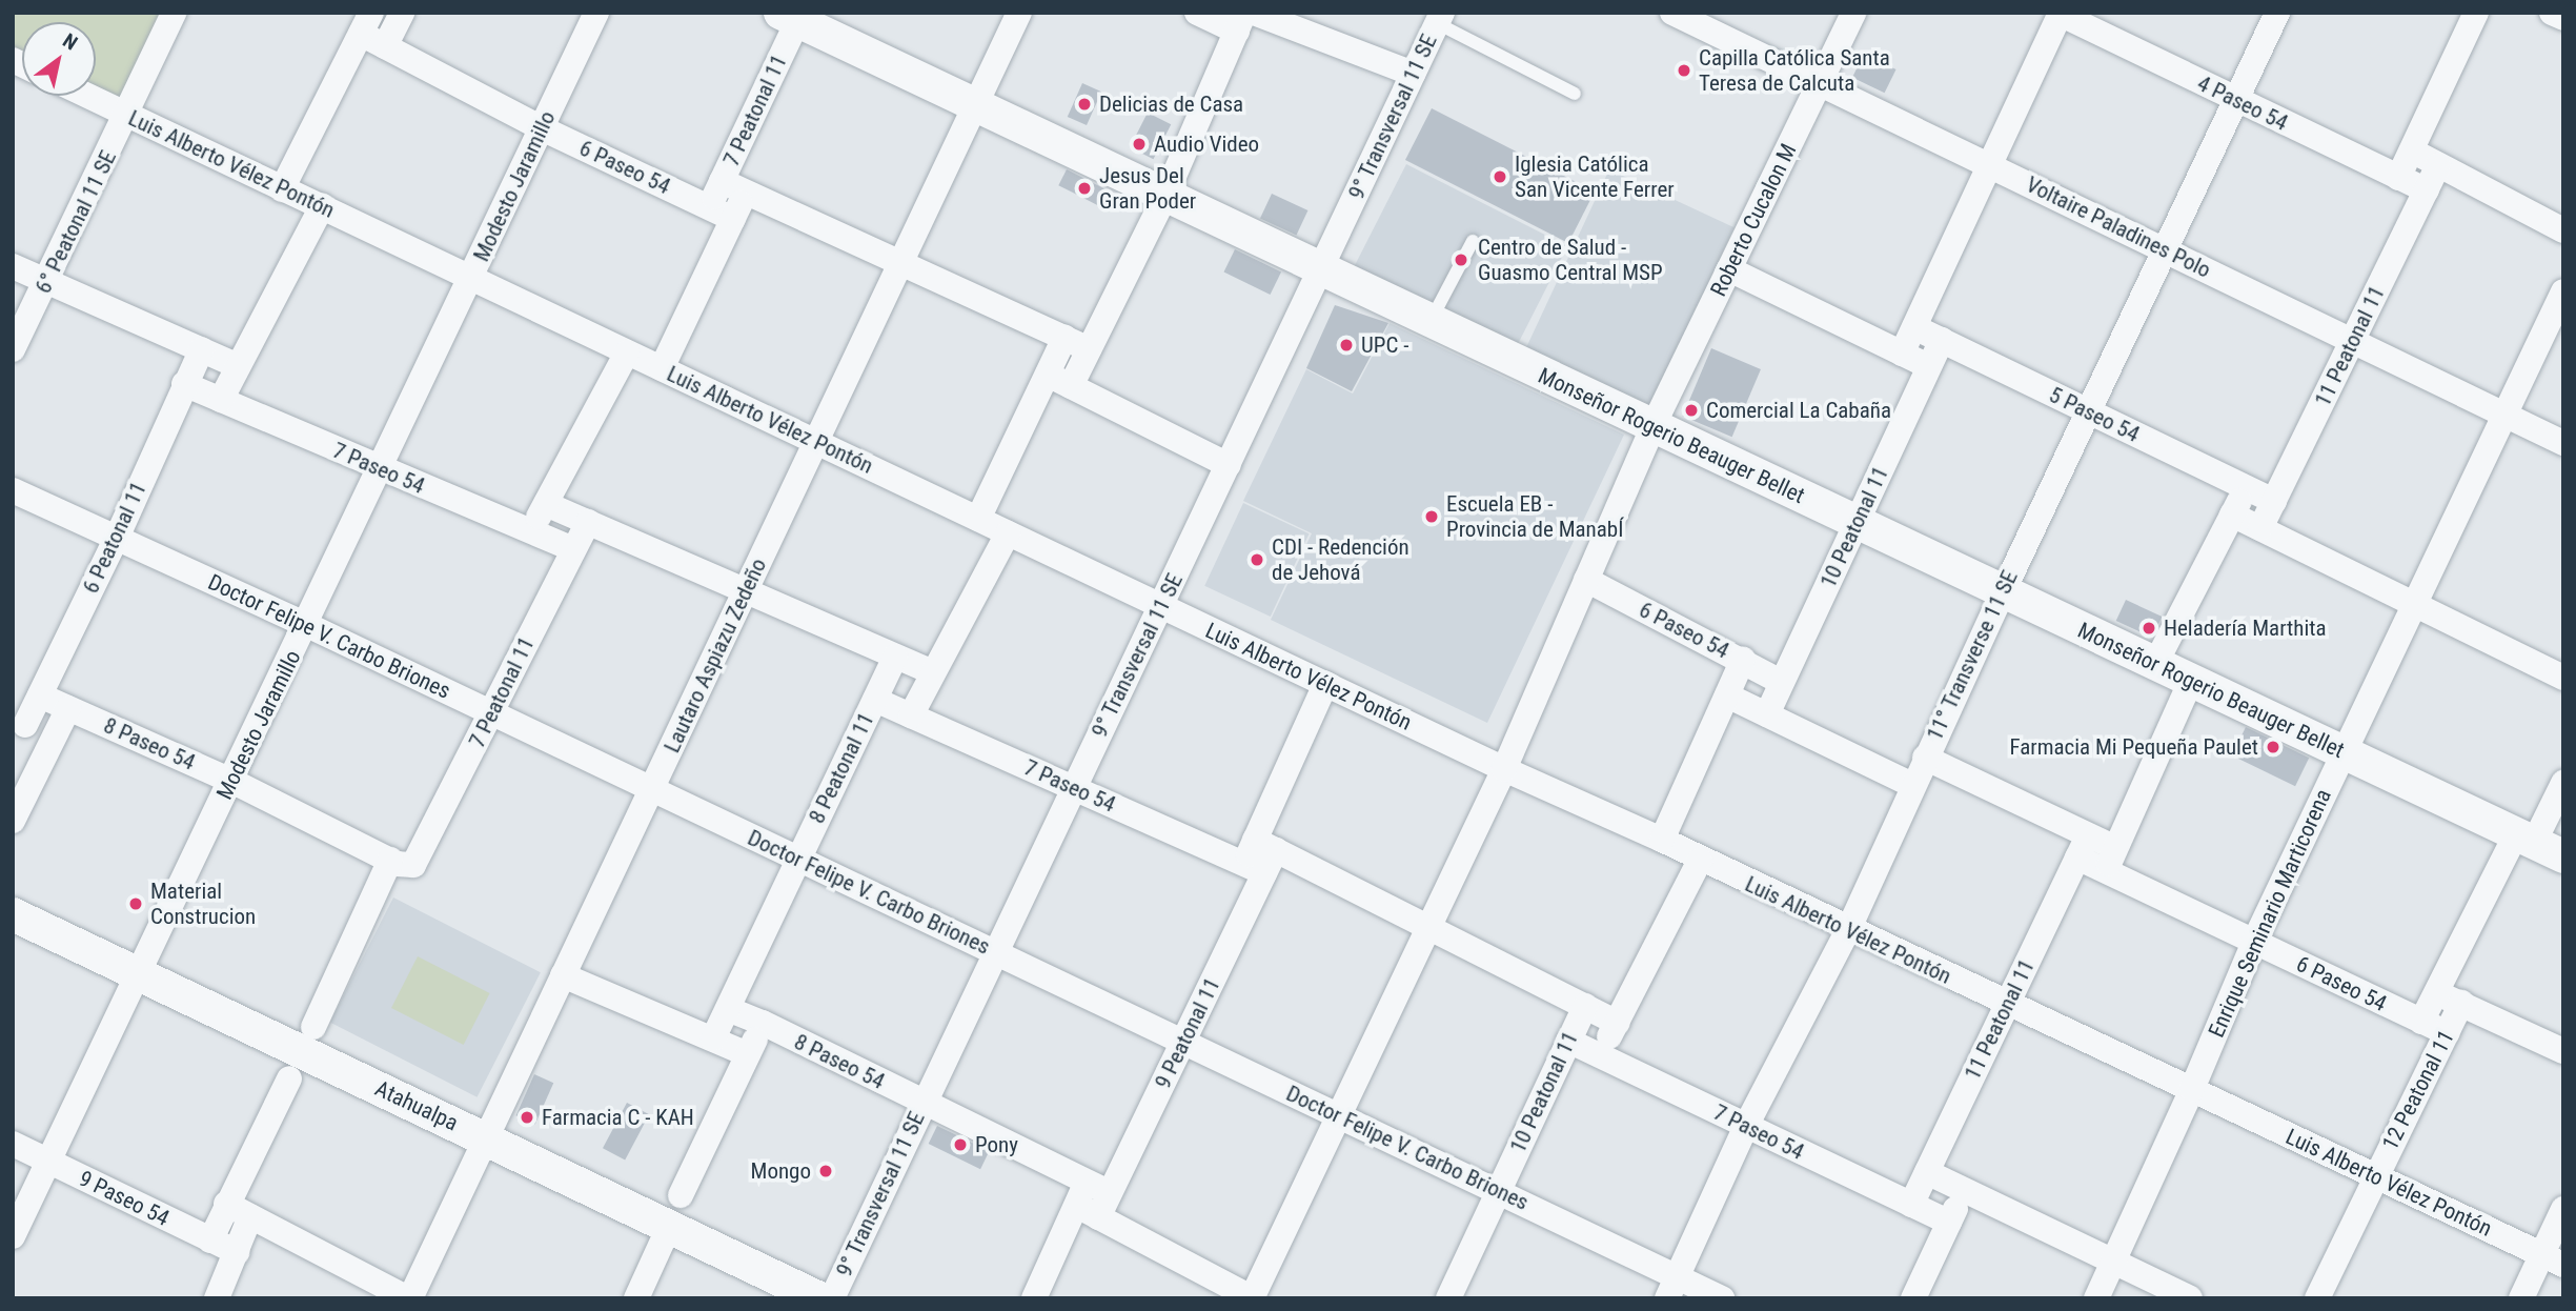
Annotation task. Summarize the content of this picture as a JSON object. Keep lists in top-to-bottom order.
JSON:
{
  "streets": {
    "street": [
      "4 Paseo 54",
      "7 Peatonal 11",
      "9° Transversal 11 SE",
      "Luis Alberto Vélez Pontón",
      "6 Paseo 54",
      "Modesto Jaramillo",
      "Roberto Cucalon M",
      "6° Peatonal 11 SE",
      "Voltaire Paladines Polo",
      "11 Peatonal 11",
      "5 Paseo 54",
      "Monseñor Rogerio Beauger Bellet",
      "7 Paseo 54",
      "10 Peatonal 11",
      "6 Peatonal 11",
      "Doctor Felipe V. Carbo Briones",
      "Lautaro Aspiazu Zedeño",
      "11° Transverse 11 SE",
      "8 Paseo 54",
      "8 Peatonal 11",
      "Enrique Seminario Marticorena",
      "9 Peatonal 11",
      "12 Peatonal 11",
      "Atahualpa",
      "9 Paseo 54"
    ]
  },
  "crossings": [
    ["4 Paseo 54", "11 Peatonal 11"],
    ["4 Paseo 54", "11° Transverse 11 SE"],
    ["7 Peatonal 11", "Luis Alberto Vélez Pontón"],
    ["7 Peatonal 11", "6 Paseo 54"],
    ["7 Peatonal 11", "Monseñor Rogerio Beauger Bellet"],
    ["7 Peatonal 11", "7 Paseo 54"],
    ["7 Peatonal 11", "Doctor Felipe V. Carbo Briones"],
    ["7 Peatonal 11", "8 Paseo 54"],
    ["9° Transversal 11 SE", "Luis Alberto Vélez Pontón"],
    ["9° Transversal 11 SE", "Monseñor Rogerio Beauger Bellet"],
    ["9° Transversal 11 SE", "7 Paseo 54"],
    ["9° Transversal 11 SE", "Doctor Felipe V. Carbo Briones"],
    ["9° Transversal 11 SE", "8 Paseo 54"],
    ["Luis Alberto Vélez Pontón", "Modesto Jaramillo"],
    ["Luis Alberto Vélez Pontón", "6° Peatonal 11 SE"],
    ["Luis Alberto Vélez Pontón", "11 Peatonal 11"],
    ["Luis Alberto Vélez Pontón", "10 Peatonal 11"],
    ["Luis Alberto Vélez Pontón", "Lautaro Aspiazu Zedeño"],
    ["Luis Alberto Vélez Pontón", "11° Transverse 11 SE"],
    ["Luis Alberto Vélez Pontón", "8 Peatonal 11"],
    ["Luis Alberto Vélez Pontón", "Enrique Seminario Marticorena"],
    ["Luis Alberto Vélez Pontón", "9 Peatonal 11"],
    ["Luis Alberto Vélez Pontón", "12 Peatonal 11"],
    ["6 Paseo 54", "Modesto Jaramillo"],
    ["6 Paseo 54", "11 Peatonal 11"],
    ["6 Paseo 54", "10 Peatonal 11"],
    ["6 Paseo 54", "11° Transverse 11 SE"],
    ["6 Paseo 54", "Enrique Seminario Marticorena"],
    ["6 Paseo 54", "12 Peatonal 11"],
    ["Modesto Jaramillo", "7 Paseo 54"],
    ["Modesto Jaramillo", "Doctor Felipe V. Carbo Briones"],
    ["Modesto Jaramillo", "8 Paseo 54"],
    ["Modesto Jaramillo", "Atahualpa"],
    ["Modesto Jaramillo", "9 Paseo 54"],
    ["Roberto Cucalon M", "Voltaire Paladines Polo"],
    ["Roberto Cucalon M", "Monseñor Rogerio Beauger Bellet"],
    ["Voltaire Paladines Polo", "11 Peatonal 11"],
    ["Voltaire Paladines Polo", "11° Transverse 11 SE"],
    ["Voltaire Paladines Polo", "Enrique Seminario Marticorena"],
    ["11 Peatonal 11", "5 Paseo 54"],
    ["11 Peatonal 11", "7 Paseo 54"],
    ["5 Paseo 54", "10 Peatonal 11"],
    ["5 Paseo 54", "11° Transverse 11 SE"],
    ["Monseñor Rogerio Beauger Bellet", "10 Peatonal 11"],
    ["Monseñor Rogerio Beauger Bellet", "Lautaro Aspiazu Zedeño"],
    ["Monseñor Rogerio Beauger Bellet", "11° Transverse 11 SE"],
    ["Monseñor Rogerio Beauger Bellet", "Enrique Seminario Marticorena"],
    ["Monseñor Rogerio Beauger Bellet", "12 Peatonal 11"],
    ["7 Paseo 54", "10 Peatonal 11"],
    ["7 Paseo 54", "6 Peatonal 11"],
    ["7 Paseo 54", "11° Transverse 11 SE"],
    ["7 Paseo 54", "8 Peatonal 11"],
    ["7 Paseo 54", "9 Peatonal 11"],
    ["10 Peatonal 11", "Doctor Felipe V. Carbo Briones"],
    ["6 Peatonal 11", "Doctor Felipe V. Carbo Briones"],
    ["6 Peatonal 11", "8 Paseo 54"],
    ["Doctor Felipe V. Carbo Briones", "Lautaro Aspiazu Zedeño"],
    ["Doctor Felipe V. Carbo Briones", "11° Transverse 11 SE"],
    ["Doctor Felipe V. Carbo Briones", "8 Peatonal 11"],
    ["Doctor Felipe V. Carbo Briones", "9 Peatonal 11"],
    ["Lautaro Aspiazu Zedeño", "Atahualpa"],
    ["8 Paseo 54", "8 Peatonal 11"],
    ["8 Paseo 54", "9 Peatonal 11"]
  ],
  "places": [
    "Capilla Católica Santa Teresa de Calcuta",
    "Delicias de Casa",
    "Audio Video",
    "Iglesia Católica San Vicente Ferrer",
    "Jesus Del Gran Poder",
    "Centro de Salud - Guasmo Central MSP",
    "UPC -",
    "Comercial La Cabaña",
    "Escuela EB - Provincia de ManabÍ",
    "CDI - Redención de Jehová",
    "Heladería Marthita",
    "Farmacia Mi Pequeña Paulet",
    "Material Construcion",
    "Farmacia C - KAH",
    "Pony",
    "Mongo"
  ],
  "north": "top right"
}
